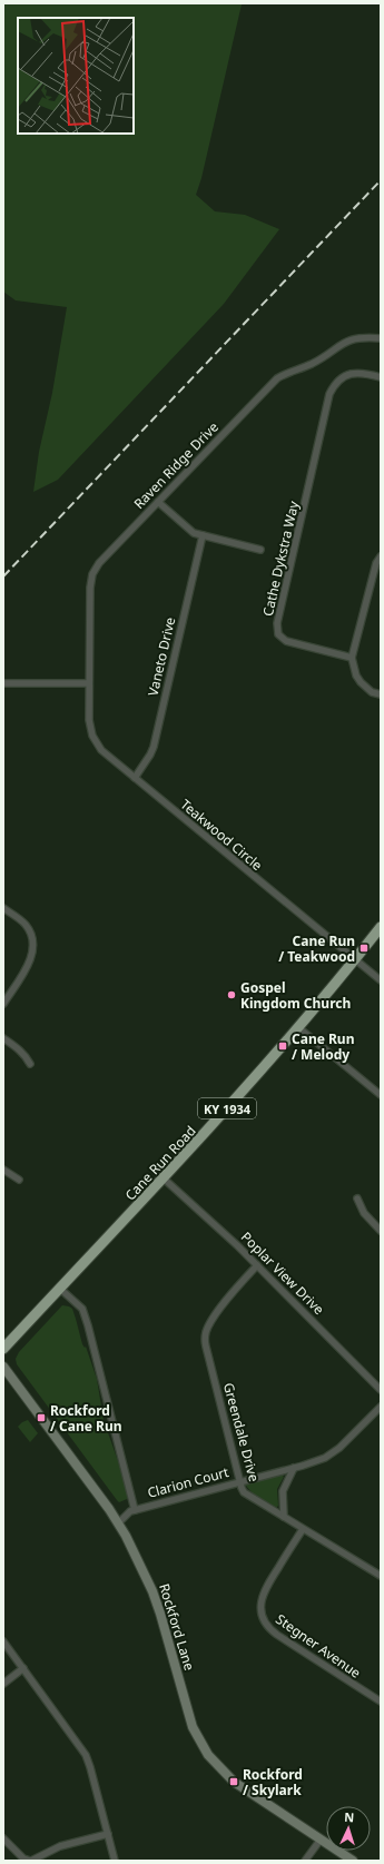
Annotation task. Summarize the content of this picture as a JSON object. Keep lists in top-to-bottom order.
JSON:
{
  "streets": {
    "highway": ["KY 1934", "Cane Run Road"],
    "main road": ["Rockford Lane"],
    "street": [
      "Raven Ridge Drive",
      "Cathe Dykstra Way",
      "Vaneto Drive",
      "Teakwood Circle",
      "Poplar View Drive",
      "Greendale Drive",
      "Clarion Court",
      "Stegner Avenue"
    ]
  },
  "crossings": [
    ["Raven Ridge Drive", "Teakwood Circle"],
    ["Vaneto Drive", "Teakwood Circle"],
    ["Teakwood Circle", "Cane Run Road"],
    ["Cane Run Road", "Poplar View Drive"],
    ["Poplar View Drive", "Greendale Drive"],
    ["Greendale Drive", "Clarion Court"],
    ["Greendale Drive", "Stegner Avenue"],
    ["Clarion Court", "Rockford Lane"]
  ],
  "places": {
    "transit": [
      "Cane Run / Teakwood",
      "Cane Run / Melody",
      "Rockford / Cane Run",
      "Rockford / Skylark"
    ],
    "other": ["Gospel Kingdom Church"]
  },
  "north": "top"
}
